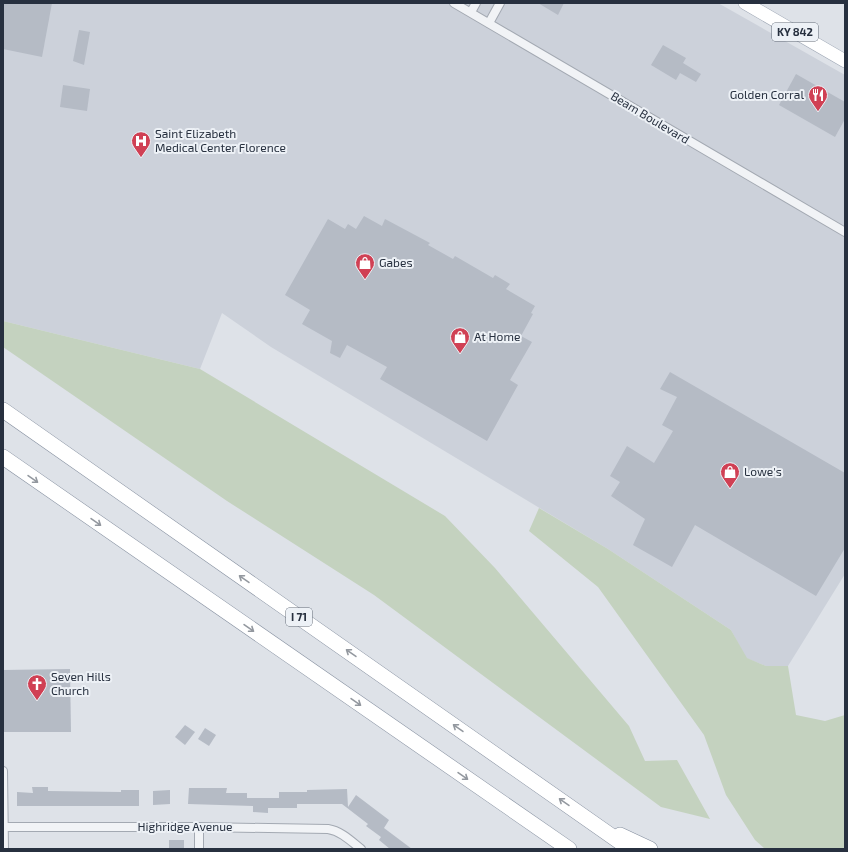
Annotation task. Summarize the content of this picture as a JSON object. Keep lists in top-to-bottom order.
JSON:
{
  "streets": {
    "highway": ["I 71"],
    "main road": ["KY 842"],
    "street": ["Beam Boulevard", "Highridge Avenue"]
  },
  "places": {
    "restaurant": ["Golden Corral"],
    "hospital": ["Saint Elizabeth Medical Center Florence"],
    "shop": ["Gabes", "At Home", "Lowe's"],
    "church": ["Seven Hills Church"]
  }
}
